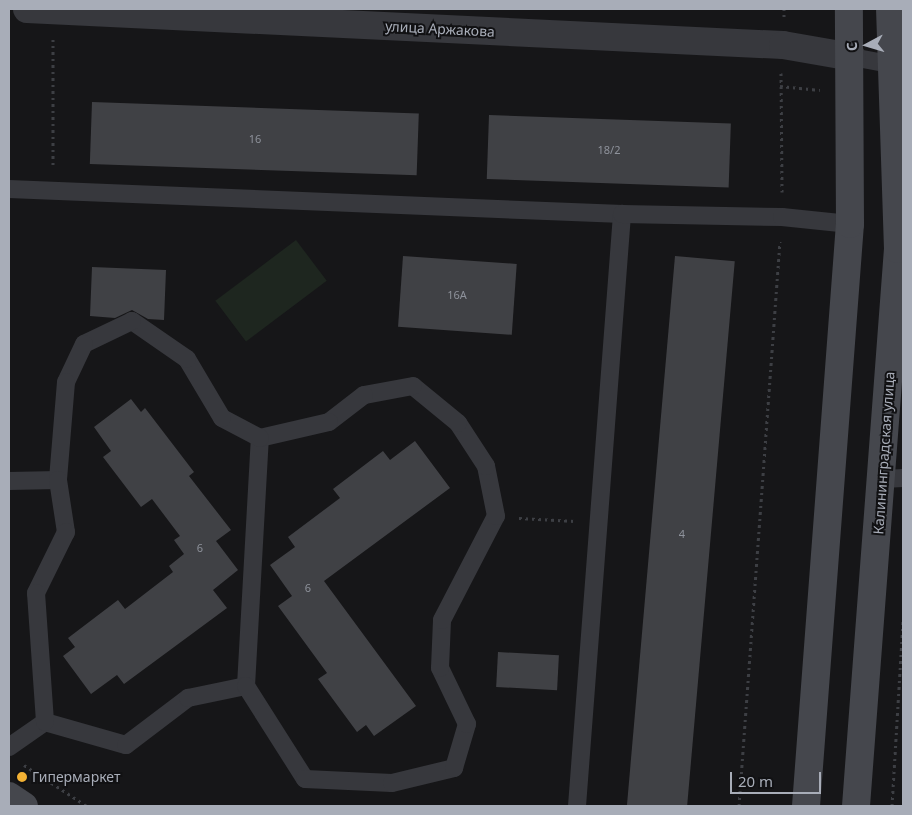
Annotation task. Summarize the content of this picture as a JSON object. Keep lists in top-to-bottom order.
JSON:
{
  "streets": {
    "main road": ["Калининградская улица"],
    "street": ["улица Аржакова"]
  },
  "places": ["Гипермаркет"],
  "house_numbers": [
    "16",
    "18/2",
    "16А",
    "4",
    "6",
    "6"
  ],
  "scale_bar": "20 m",
  "north": "left"
}
